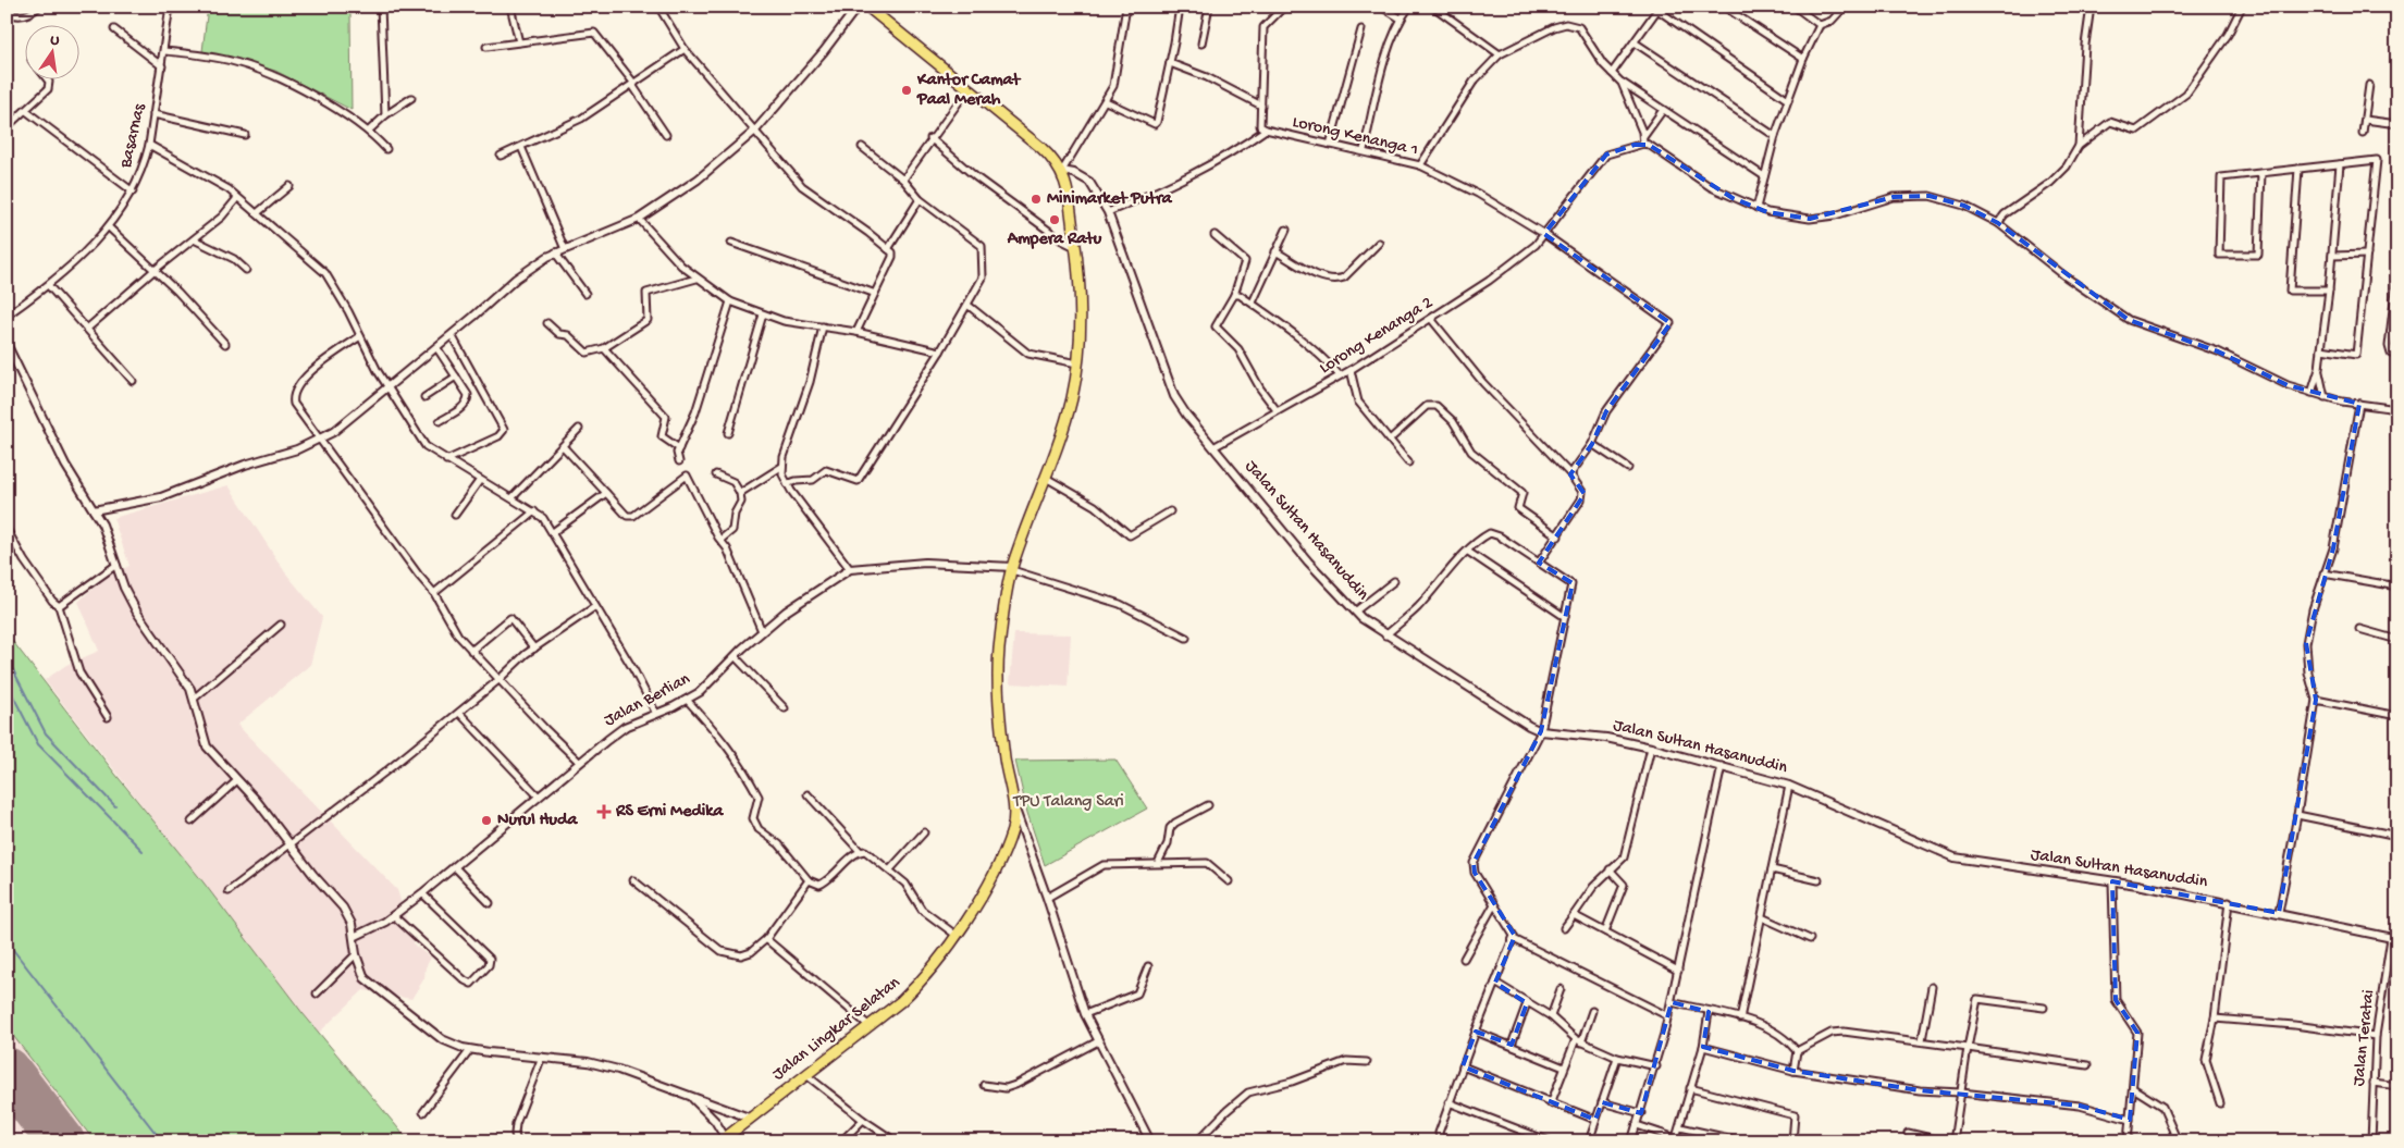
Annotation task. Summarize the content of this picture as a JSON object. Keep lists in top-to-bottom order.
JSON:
{
  "streets": {
    "highway": ["Jalan Lingkar Selatan"],
    "street": [
      "Basarnas",
      "Lorong Kenanga 1",
      "Lorong Kenanga 2",
      "Jalan Sultan Hasanuddin",
      "Jalan Berlian",
      "Jalan Teratai"
    ]
  },
  "crossings": [
    ["Lorong Kenanga 1", "Lorong Kenanga 2"],
    ["Lorong Kenanga 1", "Jalan Sultan Hasanuddin"],
    ["Lorong Kenanga 2", "Jalan Sultan Hasanuddin"],
    ["Jalan Sultan Hasanuddin", "Jalan Teratai"]
  ],
  "parks": ["TPU Talang Sari"],
  "places": {
    "other": [
      "Kantor Camat Paal Merah",
      "Minimarket Putra",
      "Ampera Ratu",
      "Nurul Huda"
    ],
    "health": ["RS Erni Medika"]
  },
  "north": "top"
}
